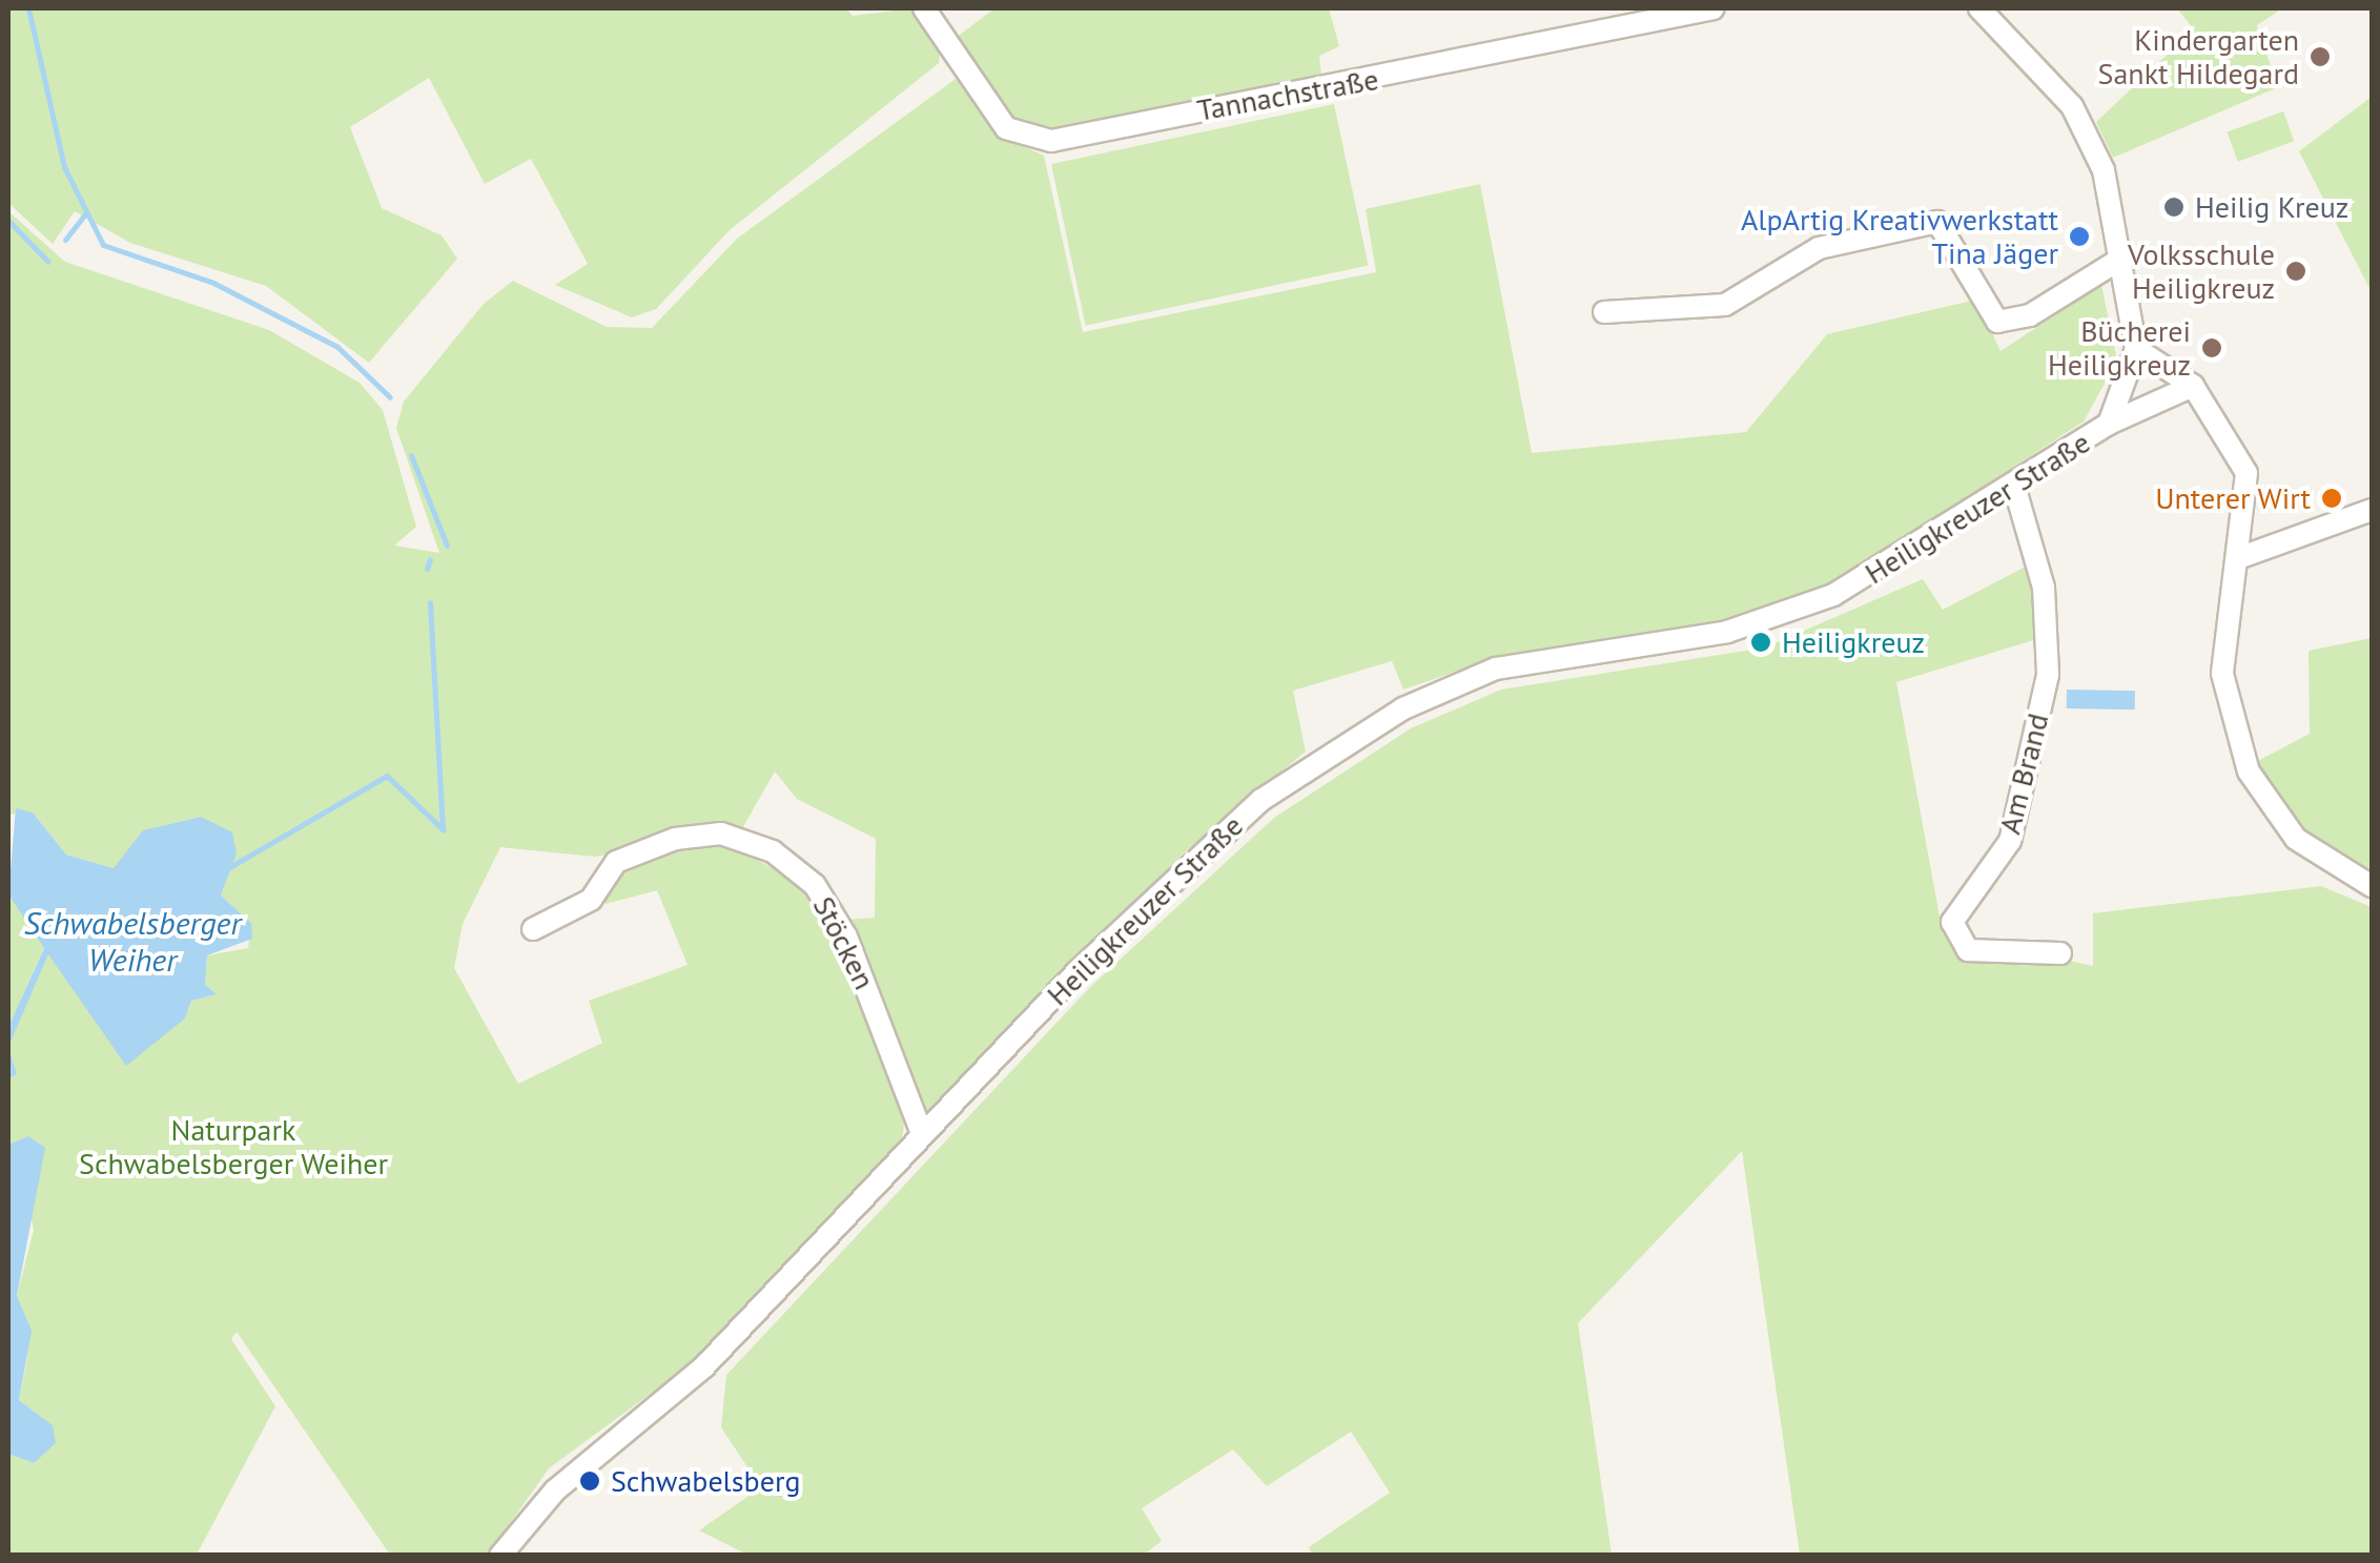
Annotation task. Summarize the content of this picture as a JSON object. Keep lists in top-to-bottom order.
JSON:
{
  "streets": {
    "street": [
      "Tannachstraße",
      "Heiligkreuzer Straße",
      "Am Brand",
      "Stöcken"
    ]
  },
  "crossings": [
    ["Heiligkreuzer Straße", "Am Brand"],
    ["Heiligkreuzer Straße", "Stöcken"]
  ],
  "water": ["Schwabelsberger Weiher"],
  "parks": ["Naturpark Schwabelsberger Weiher"],
  "places": [
    "Kindergarten Sankt Hildegard",
    "Heilig Kreuz",
    "AlpArtig Kreativwerkstatt Tina Jäger",
    "Volksschule Heiligkreuz",
    "Bücherei Heiligkreuz",
    "Unterer Wirt",
    "Heiligkreuz",
    "Schwabelsberg"
  ]
}
